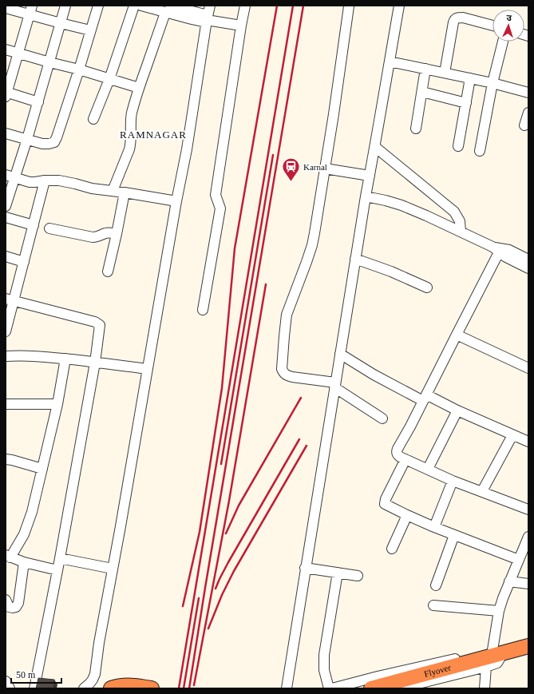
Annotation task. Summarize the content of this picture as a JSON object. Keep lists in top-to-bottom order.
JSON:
{
  "streets": {
    "highway": ["Flyover"]
  },
  "districts": ["RAMNAGAR"],
  "places": {
    "station": ["Karnal"]
  },
  "scale_bar": "50 m",
  "north": "top"
}
